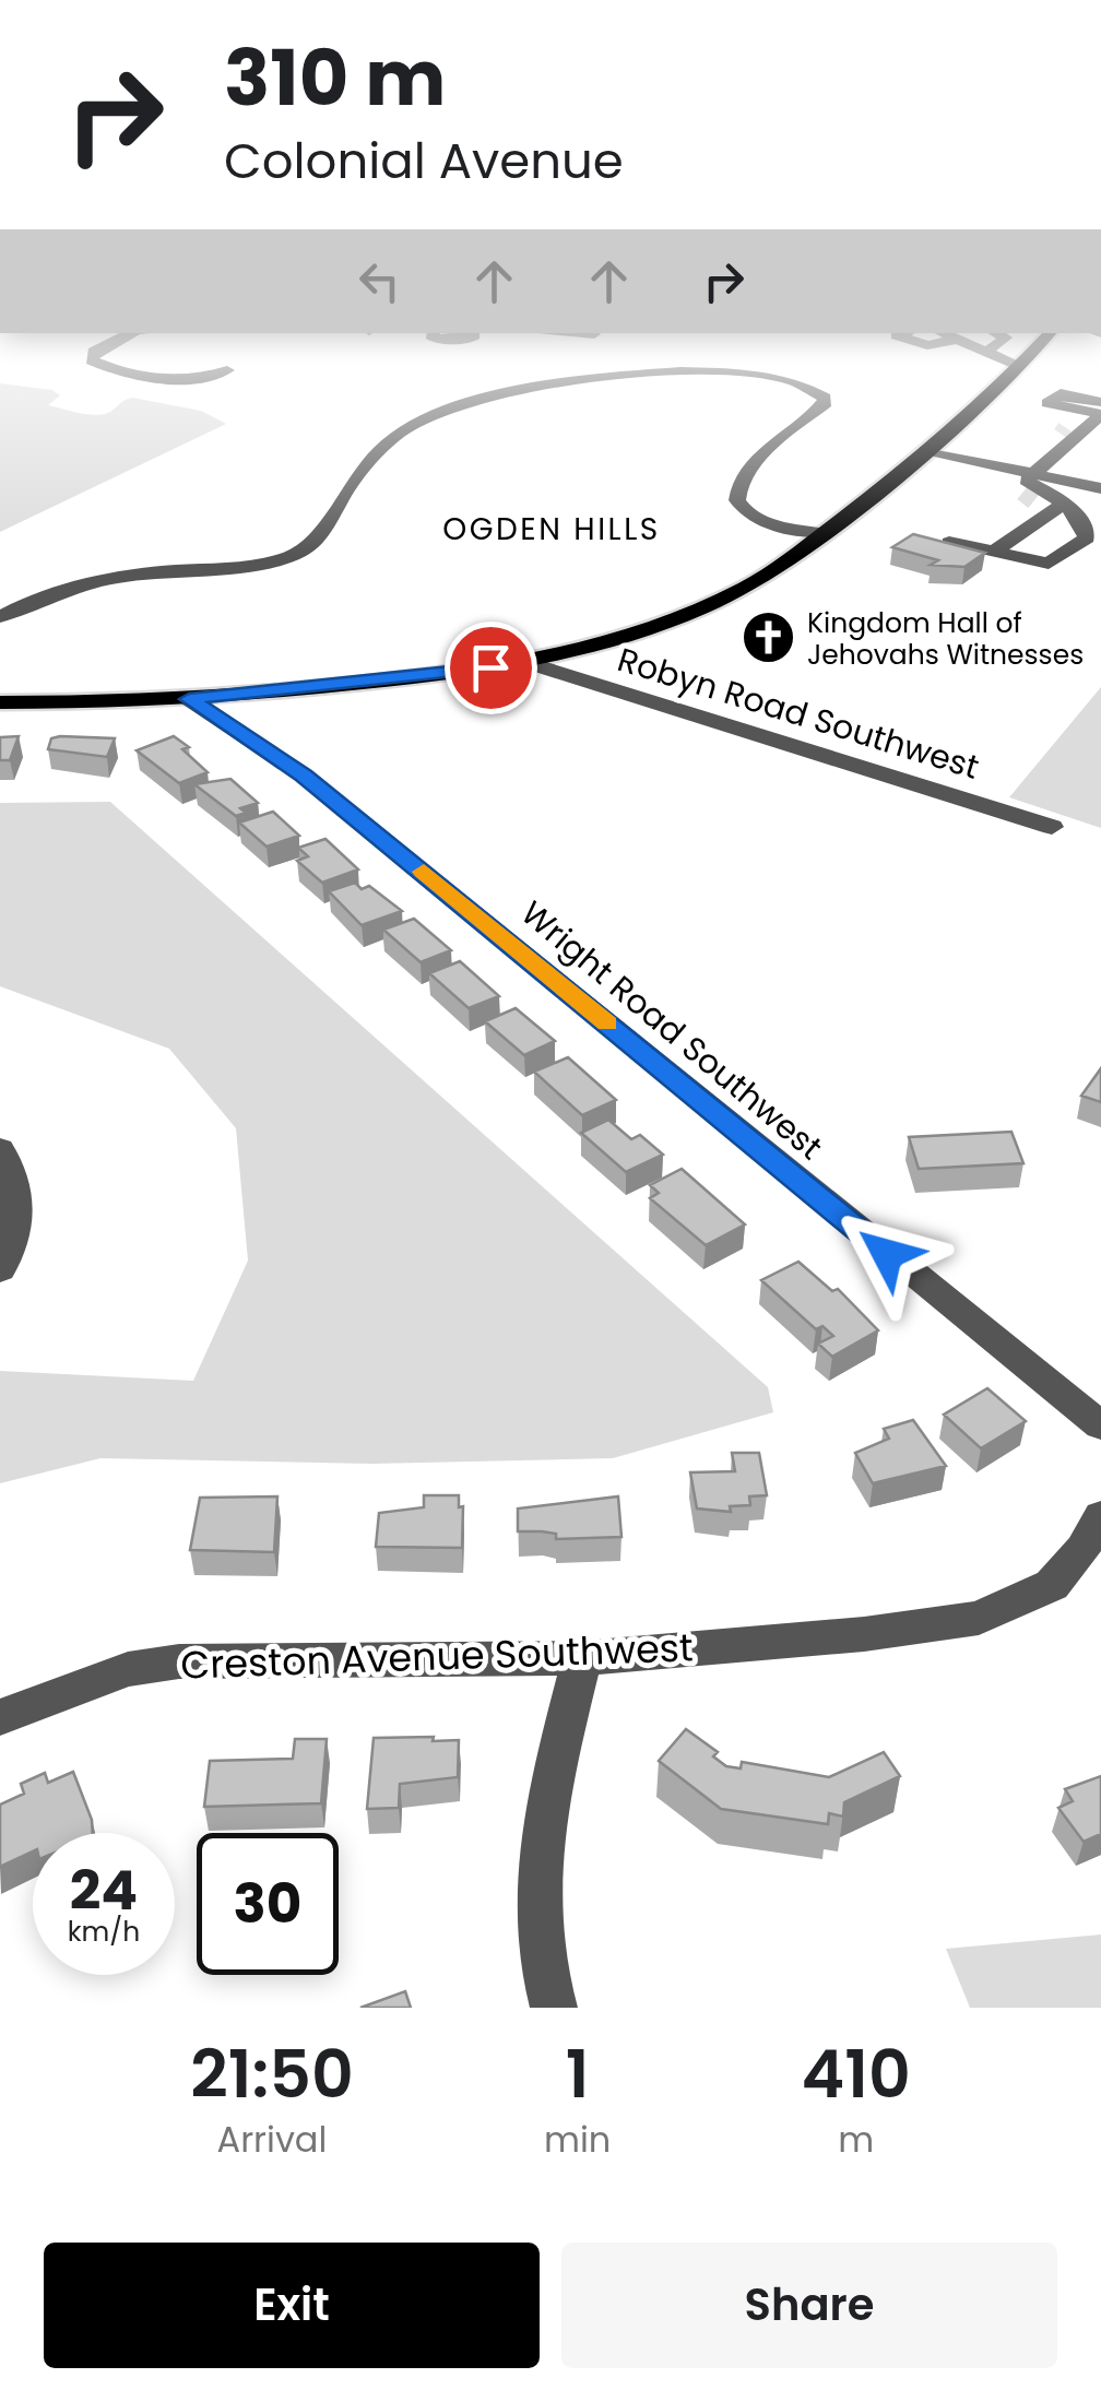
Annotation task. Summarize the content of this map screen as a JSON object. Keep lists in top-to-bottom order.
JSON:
{
  "streets": {
    "street": ["Robyn Road Southwest", "Wright Road Southwest", "Creston Avenue Southwest"]
  },
  "districts": ["OGDEN HILLS"],
  "places": {
    "church": ["Kingdom Hall of Jehovahs Witnesses"]
  },
  "page": {
    "turn": ["310 m", "Colonial Avenue"],
    "speed": "24 km/h",
    "limit": "30",
    "eta": [
      "21:50",
      "Arrival",
      "1",
      "min",
      "410",
      "m"
    ],
    "buttons": ["Exit", "Share"]
  }
}
